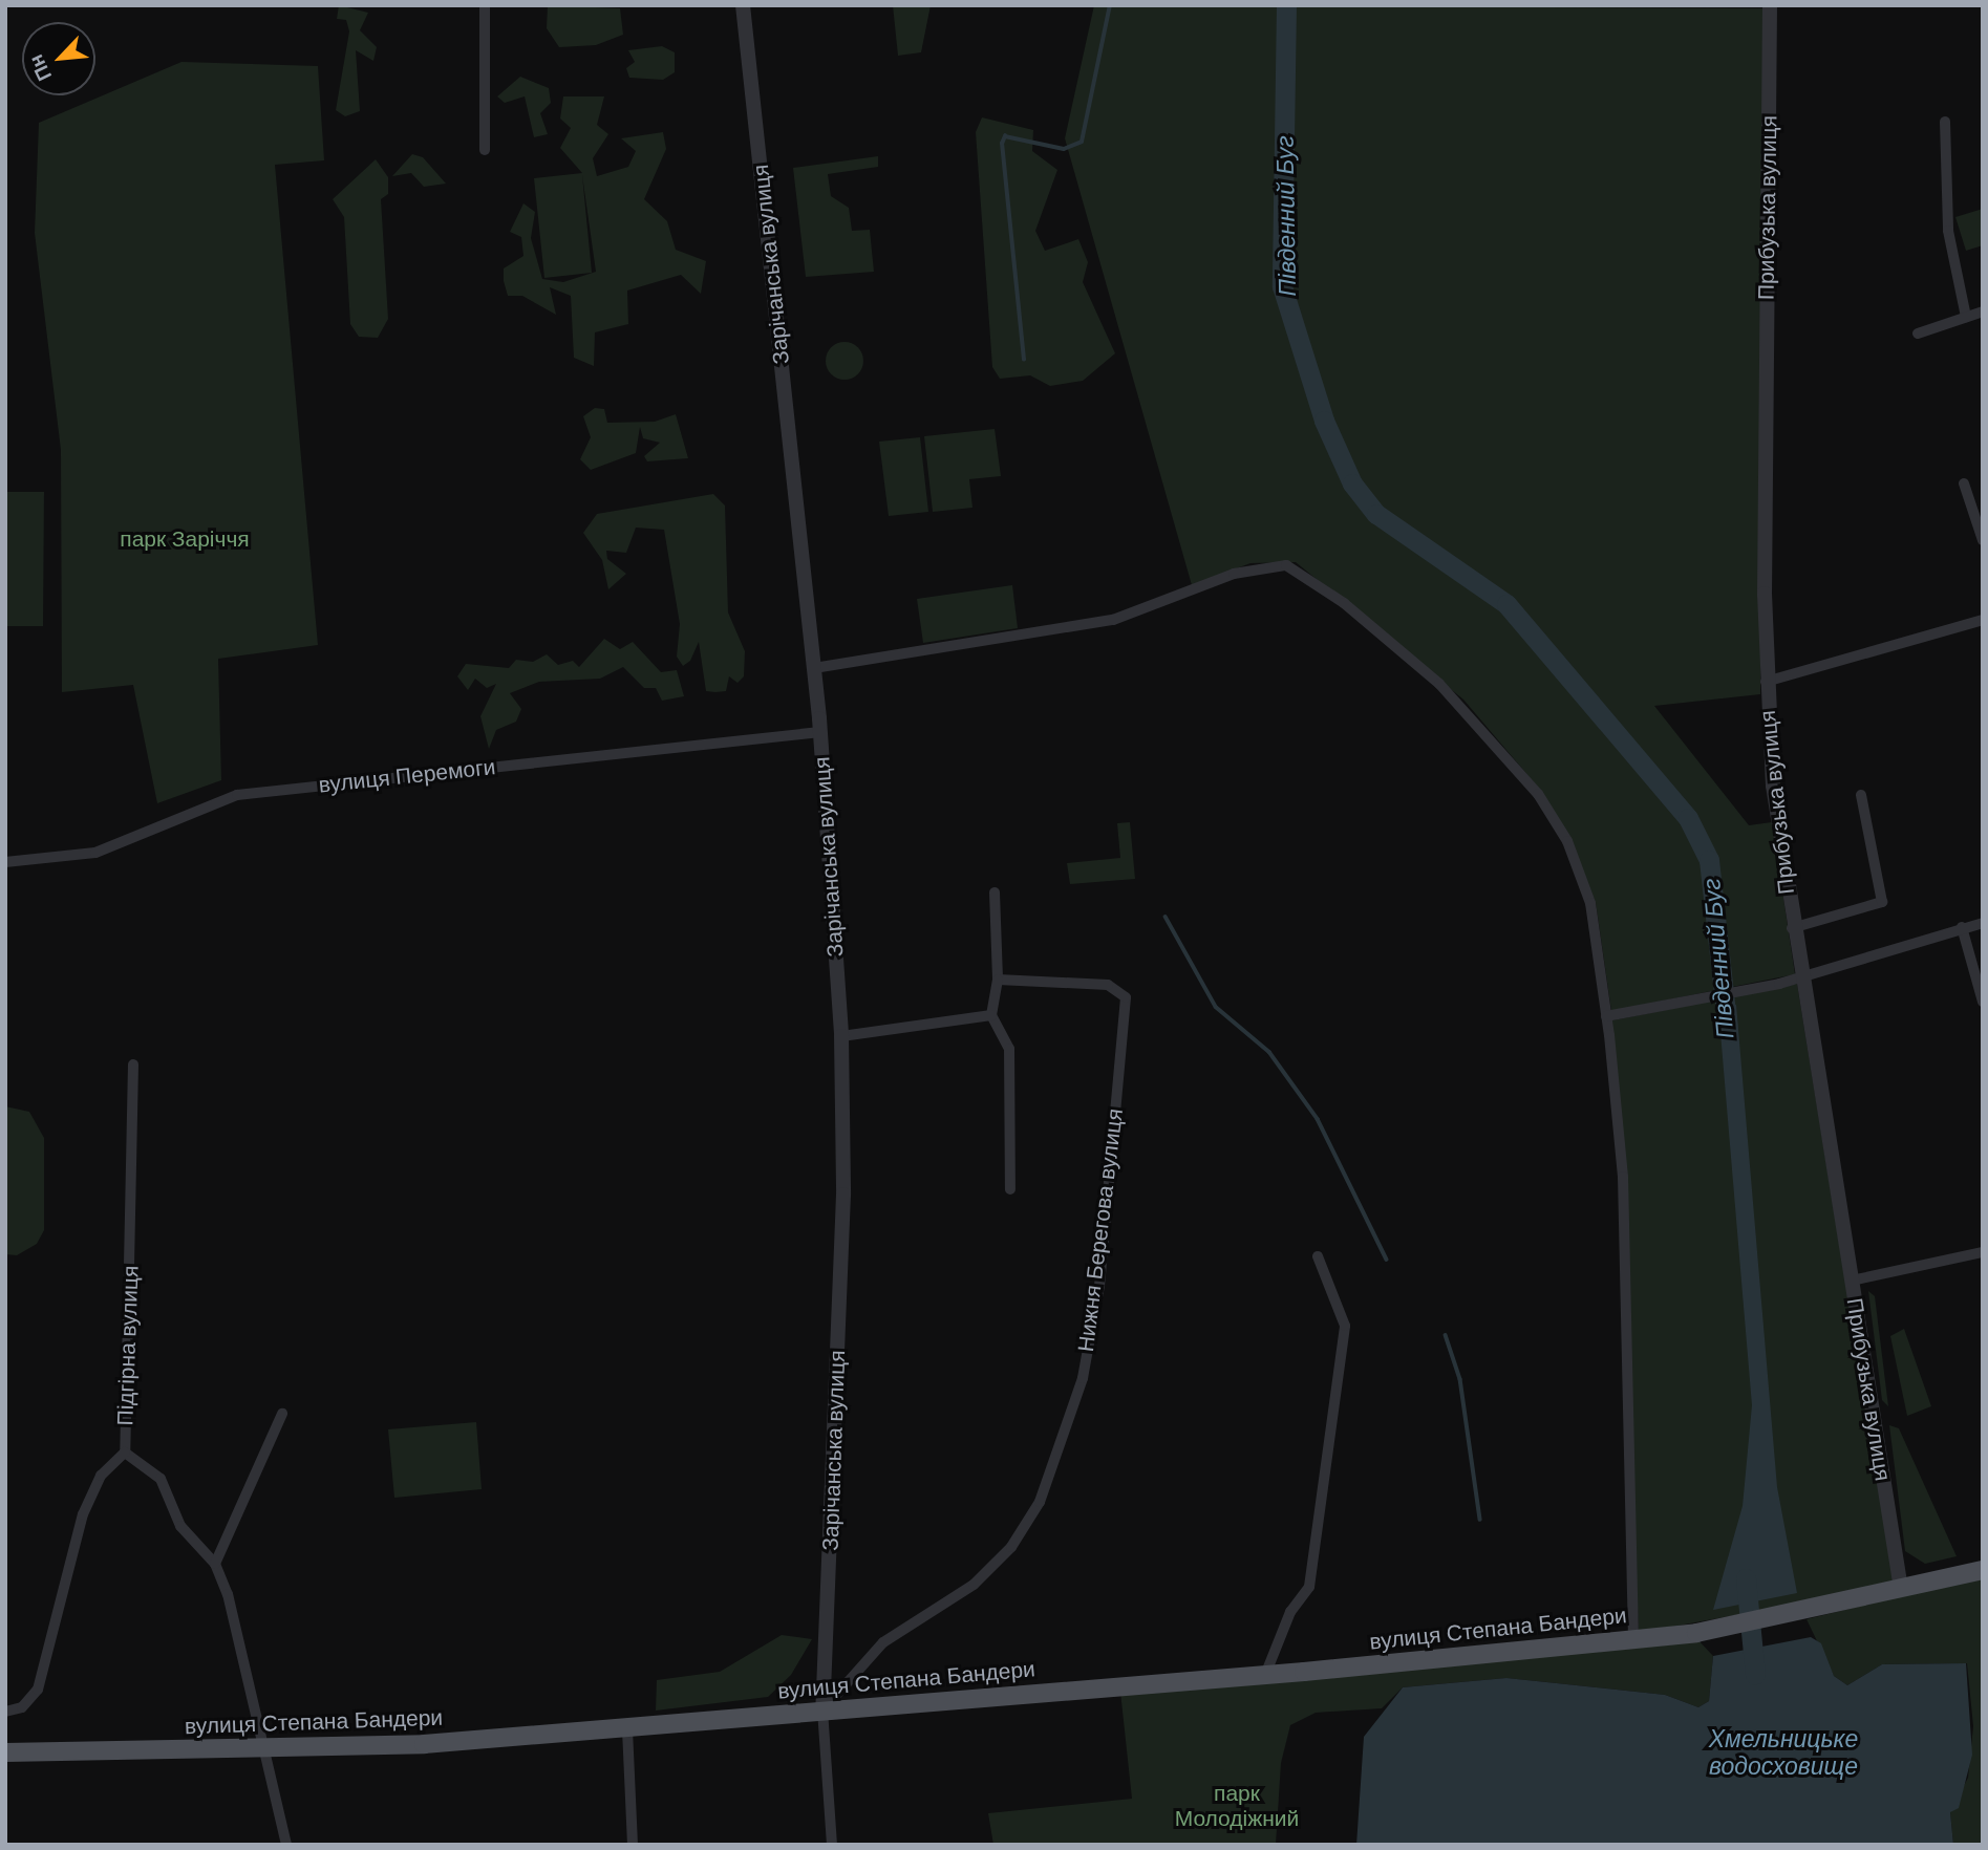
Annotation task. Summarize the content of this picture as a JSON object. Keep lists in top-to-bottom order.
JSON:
{
  "streets": {
    "main road": ["вулиця Степана Бандери"],
    "street": [
      "Прибузька вулиця",
      "Зарічанська вулиця",
      "вулиця Перемоги",
      "Нижня Берегова вулиця",
      "Підгірна вулиця"
    ]
  },
  "crossings": [
    ["Прибузька вулиця", "вулиця Степана Бандери"],
    ["Зарічанська вулиця", "вулиця Перемоги"],
    ["Зарічанська вулиця", "Нижня Берегова вулиця"],
    ["Зарічанська вулиця", "вулиця Степана Бандери"],
    ["Нижня Берегова вулиця", "вулиця Степана Бандери"],
    ["Підгірна вулиця", "вулиця Степана Бандери"]
  ],
  "water": ["Південний Буг", "Хмельницьке водосховище"],
  "parks": ["парк Заріччя", "парк Молодіжний"],
  "north": "bottom left"
}
